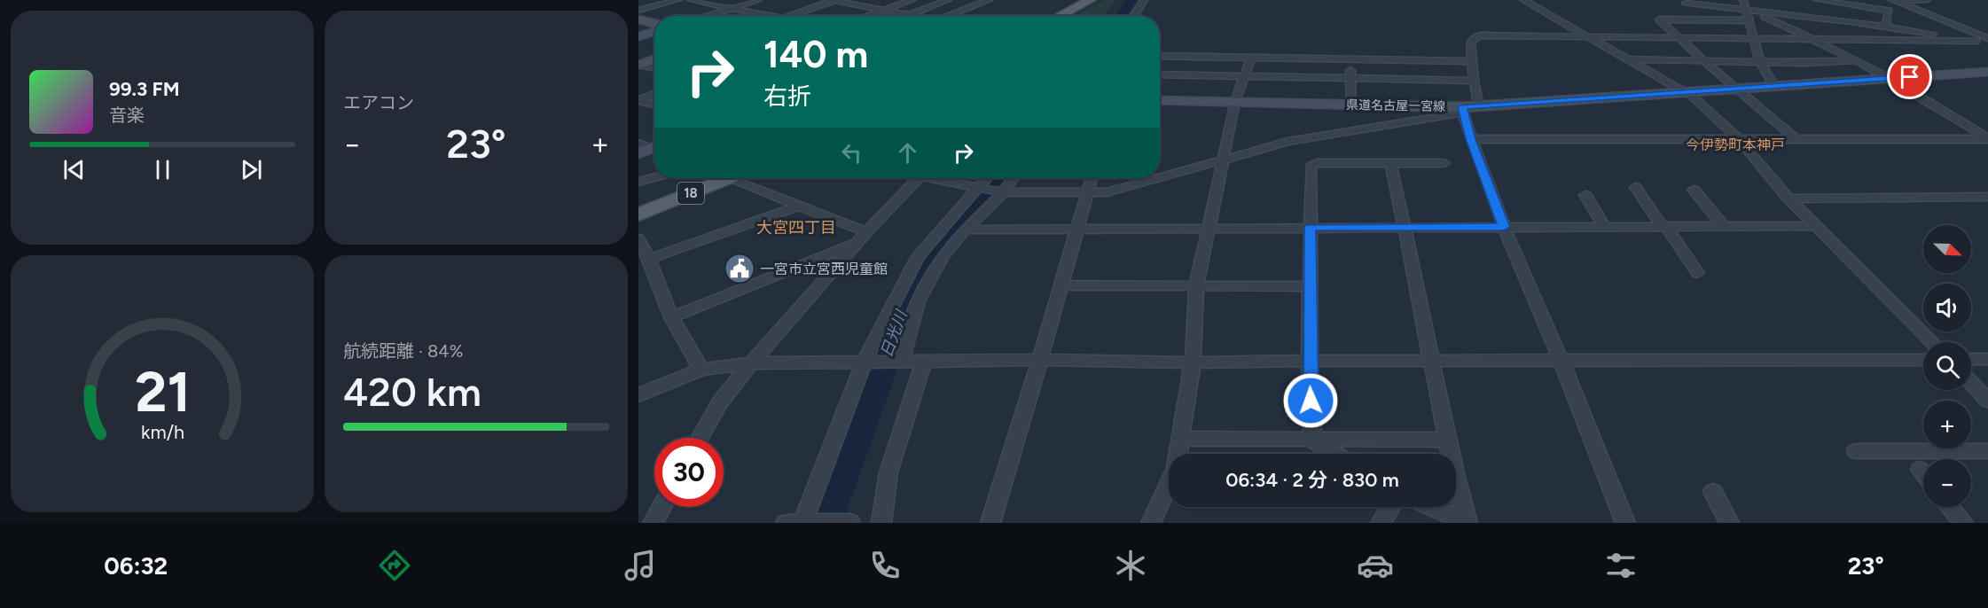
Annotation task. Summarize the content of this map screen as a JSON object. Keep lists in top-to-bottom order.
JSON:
{
  "streets": {
    "main road": ["県道名古屋一宮線", "18"]
  },
  "districts": ["今伊勢町本神戸", "大宮四丁目"],
  "water": ["日光川"],
  "places": {
    "public building": ["一宮市立宮西児童館"]
  },
  "north": "bottom right",
  "page": {
    "tile": [
      "エアコン",
      ["航続距離 · 84%", "420 km"]
    ],
    "turn": ["140 m", "右折"],
    "song": ["99.3 FM", "音楽"],
    "heat": ["−", "23°", "+"],
    "map_buttons": ["+", "−"],
    "limit": "30",
    "trip": "06:34 · 2 分 · 830 m",
    "tabs": ["06:32", "23°"],
    "gauge": ["21", "km/h"]
  }
}
